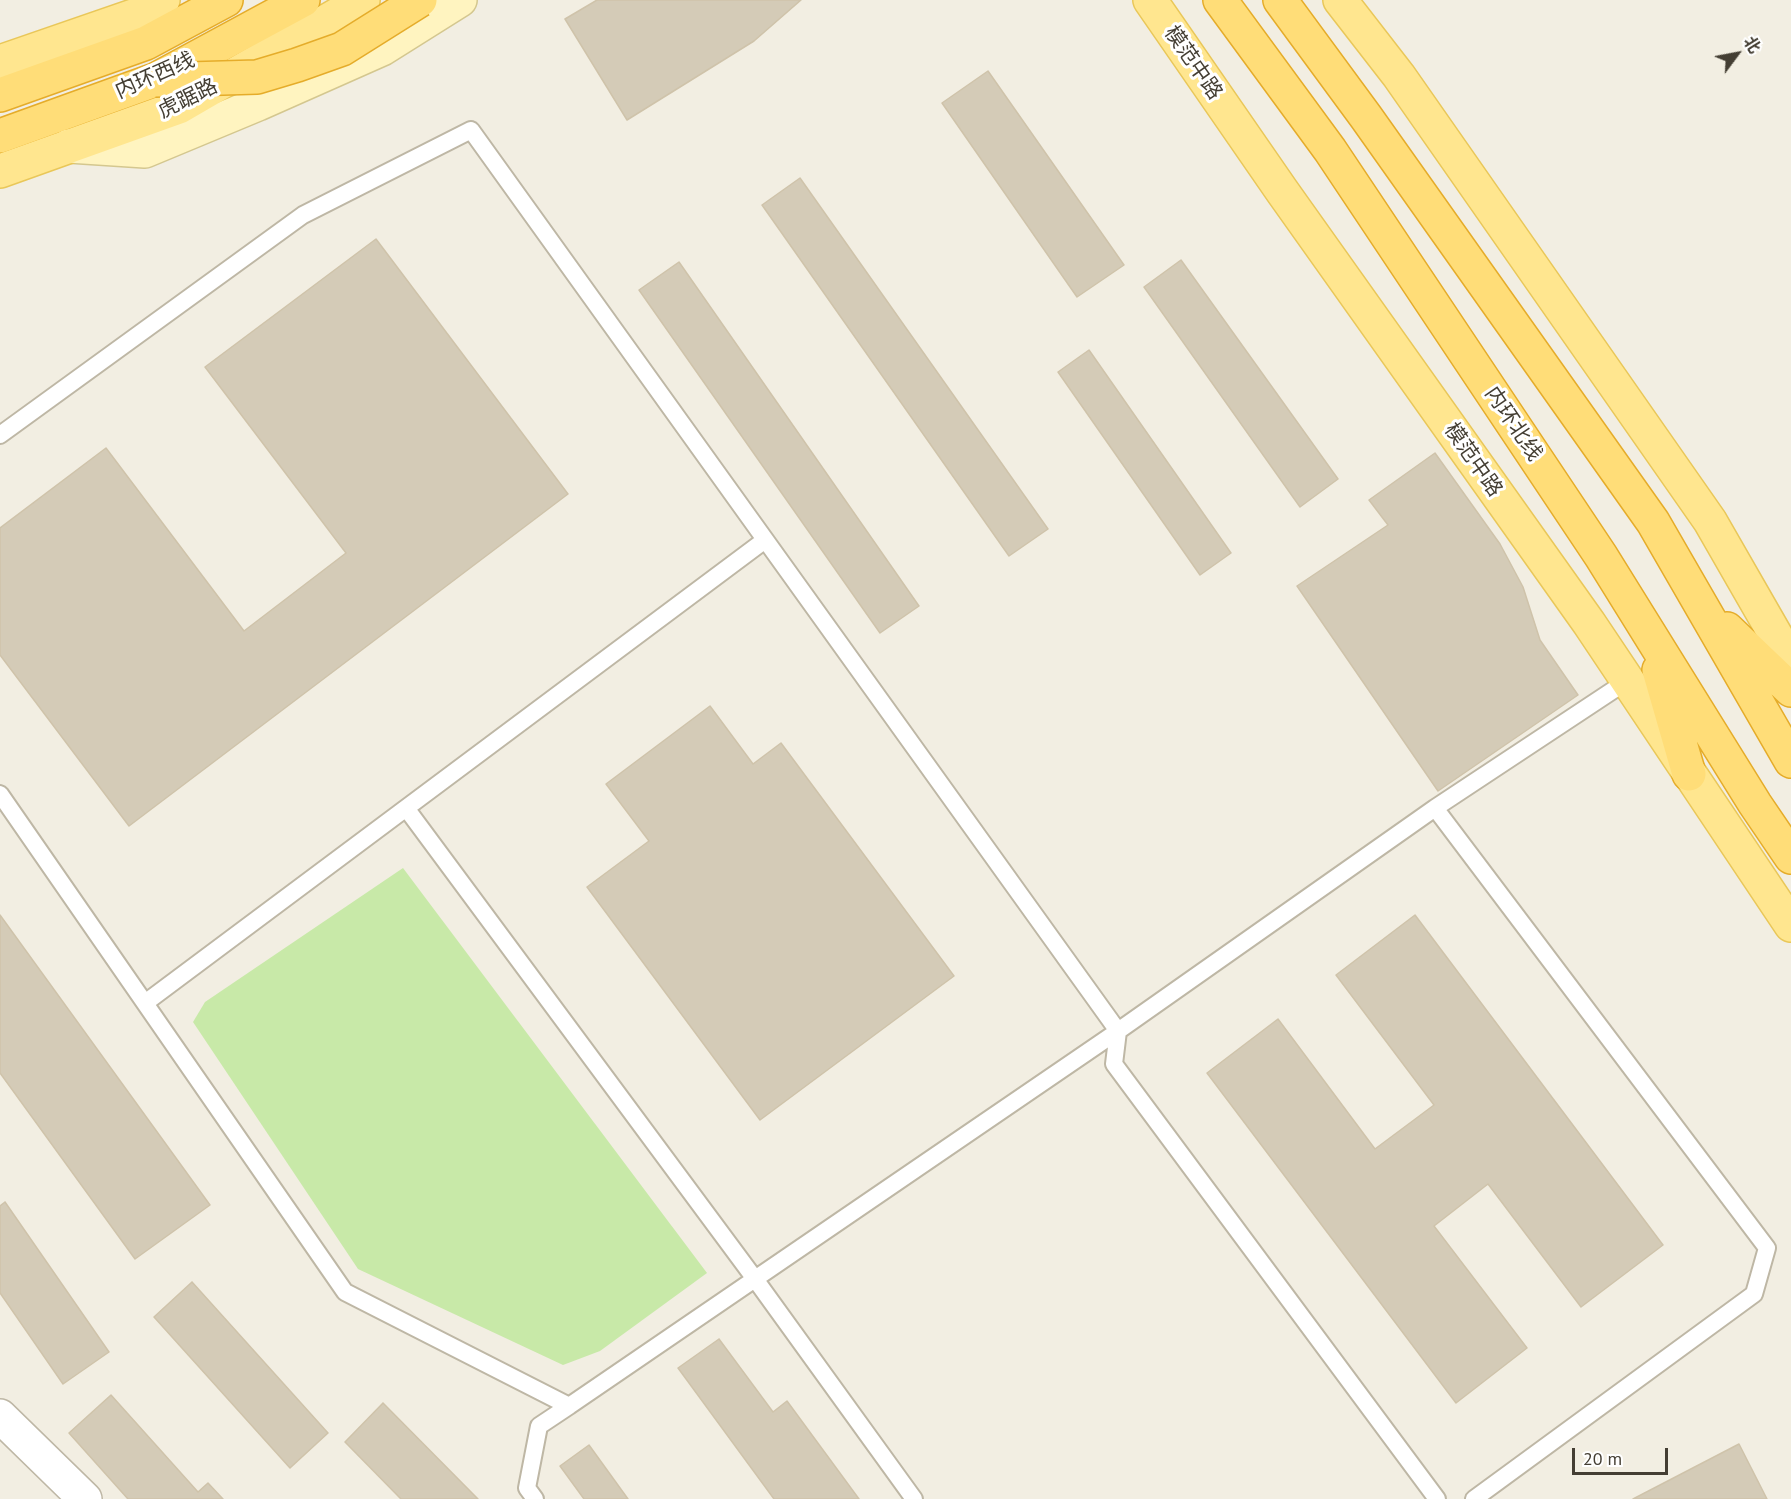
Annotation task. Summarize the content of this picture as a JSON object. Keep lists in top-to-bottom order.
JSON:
{
  "streets": {
    "highway": ["内环西线", "内环北线"],
    "main road": ["模范中路", "虎踞路"]
  },
  "scale_bar": "20 m",
  "north": "top right"
}
